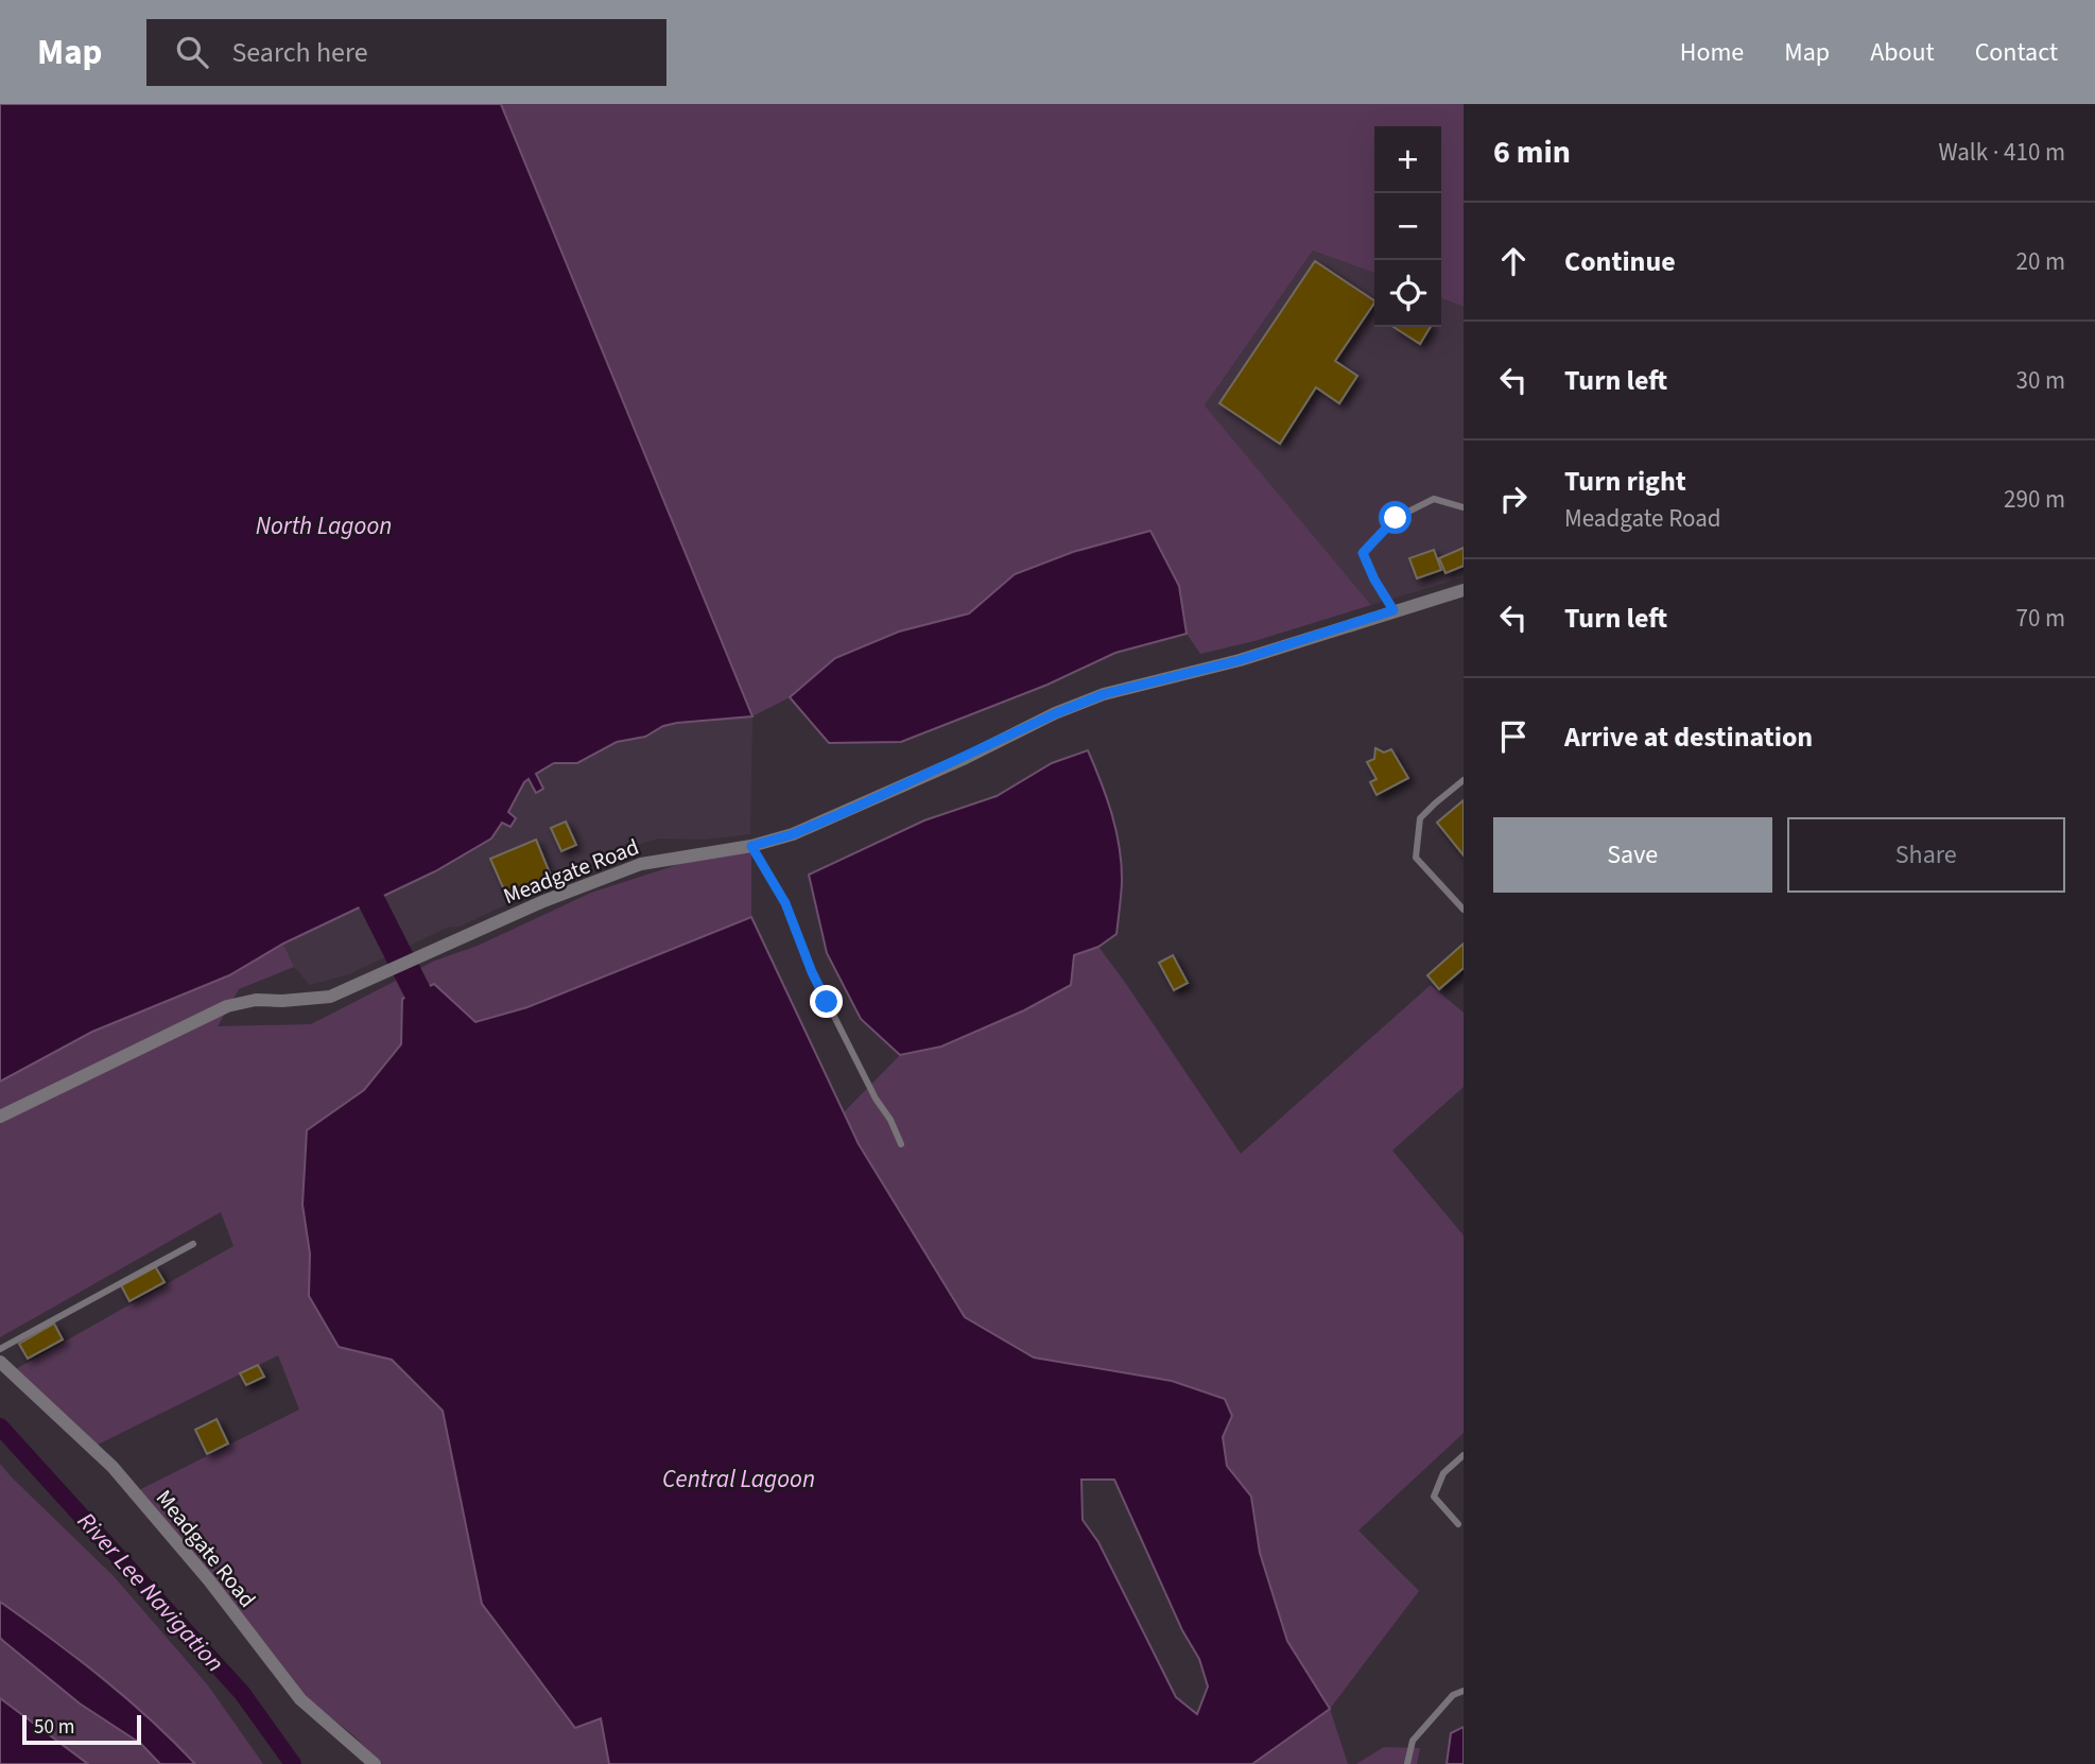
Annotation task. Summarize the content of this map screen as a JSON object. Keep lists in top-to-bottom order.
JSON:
{
  "streets": {
    "street": ["Meadgate Road"]
  },
  "water": ["North Lagoon", "Central Lagoon", "River Lee Navigation"],
  "scale_bar": "50 m",
  "page": {
    "header": "Map",
    "search": "Search here",
    "nav": [
      "Home",
      "Map",
      "About",
      "Contact"
    ],
    "heading": ["6 min", "Walk · 410 m"],
    "map_buttons": ["+", "−"],
    "list": [
      ["Continue", "20 m"],
      ["Turn left", "30 m"],
      ["Turn right", "Meadgate Road", "290 m"],
      ["Turn left", "70 m"],
      "Arrive at destination"
    ],
    "buttons": ["Save", "Share"],
    "scale": "50 m"
  }
}
